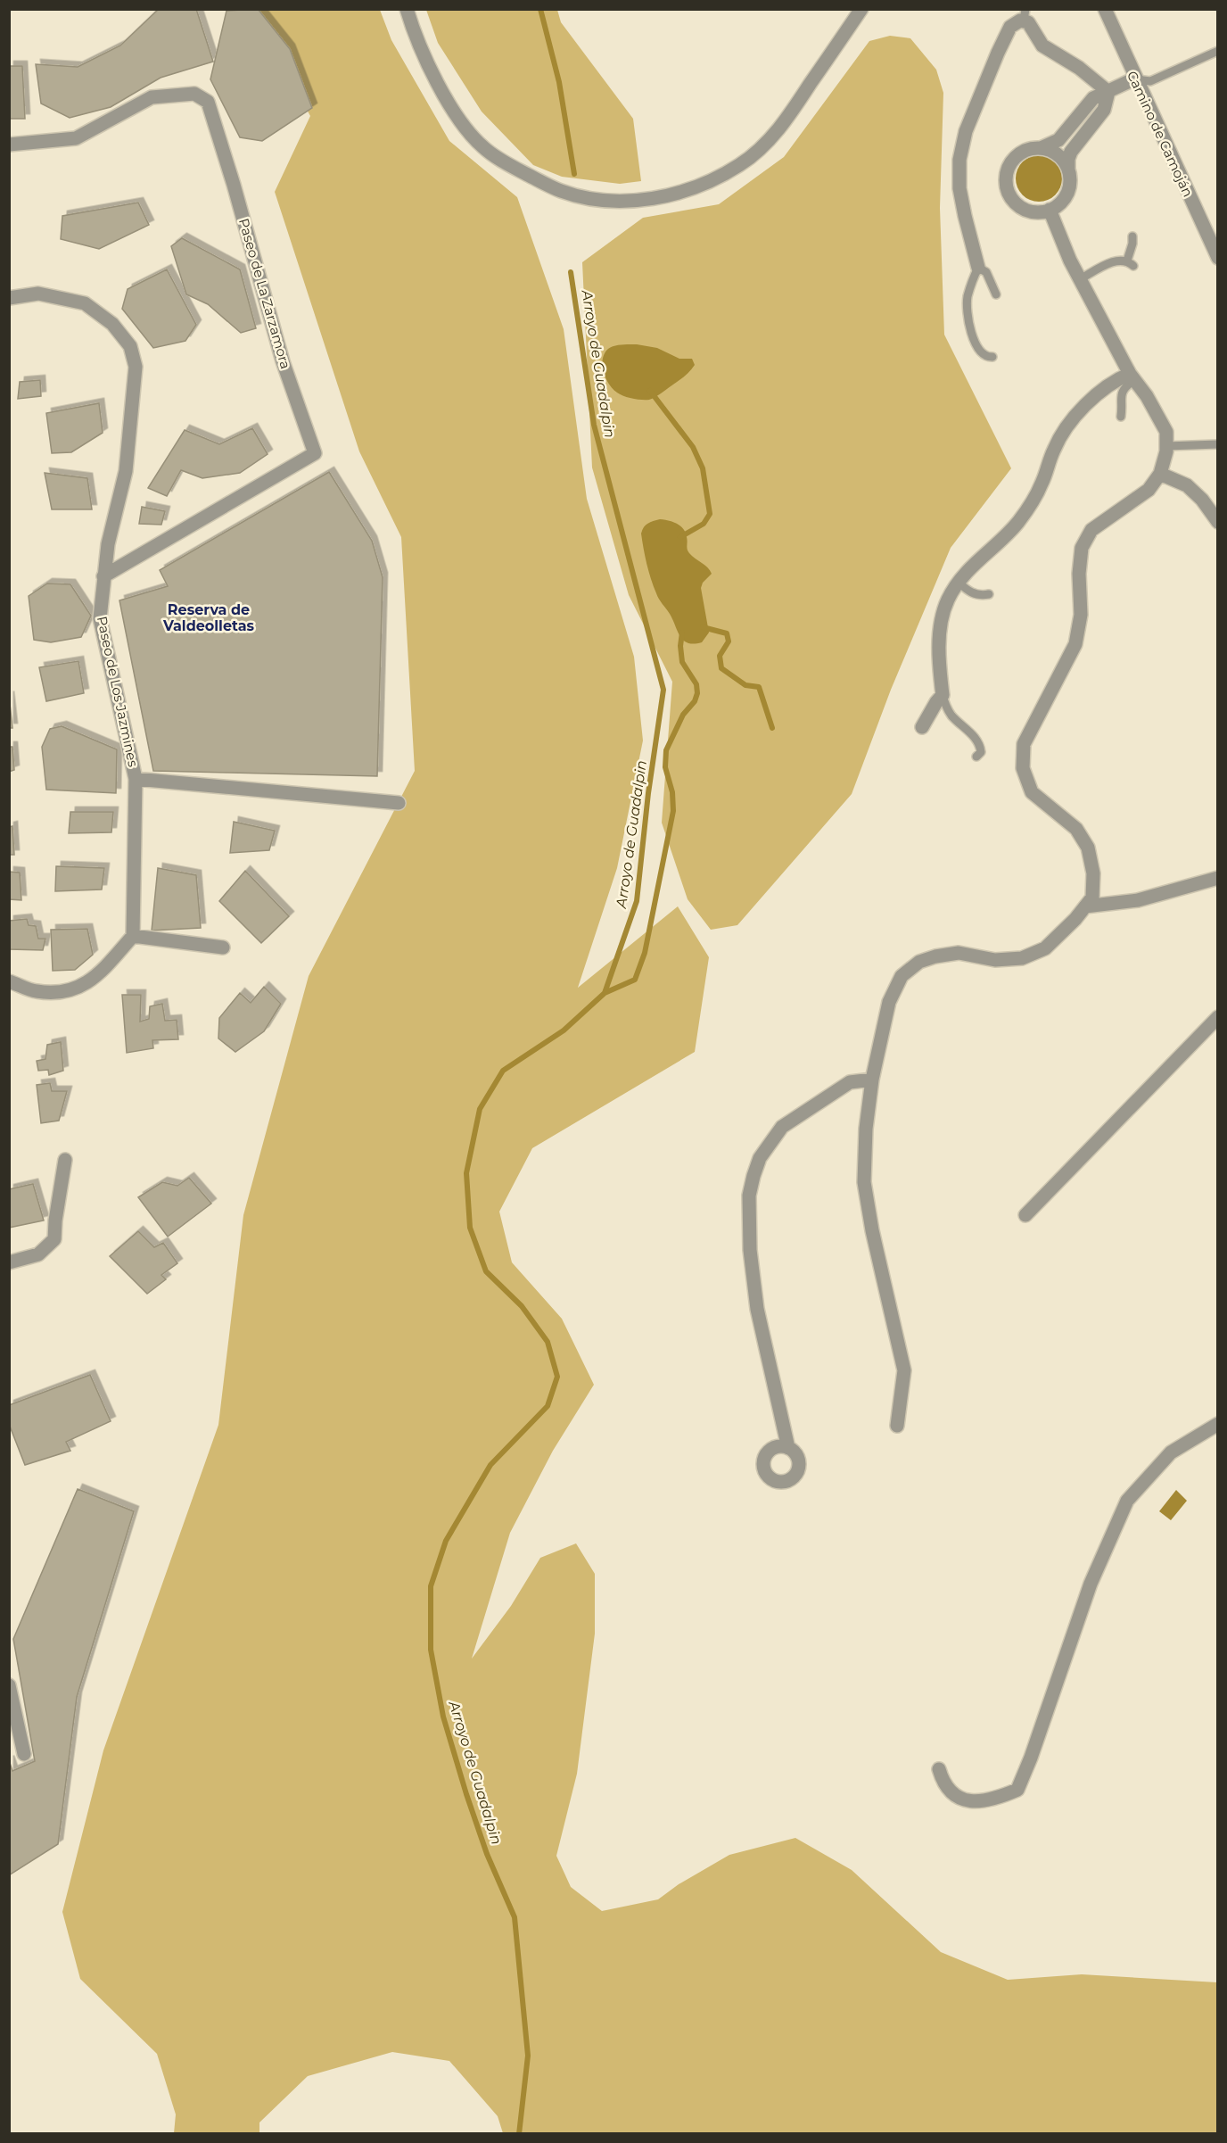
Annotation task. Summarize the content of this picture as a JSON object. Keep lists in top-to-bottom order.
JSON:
{
  "streets": {
    "street": ["Camino de Camoján", "Paseo de La Zarzamora", "Paseo de Los Jazmines"]
  },
  "crossings": [
    ["Paseo de La Zarzamora", "Paseo de Los Jazmines"]
  ],
  "districts": ["Reserva de Valdeolletas"],
  "water": ["Arroyo de Guadalpin"]
}
